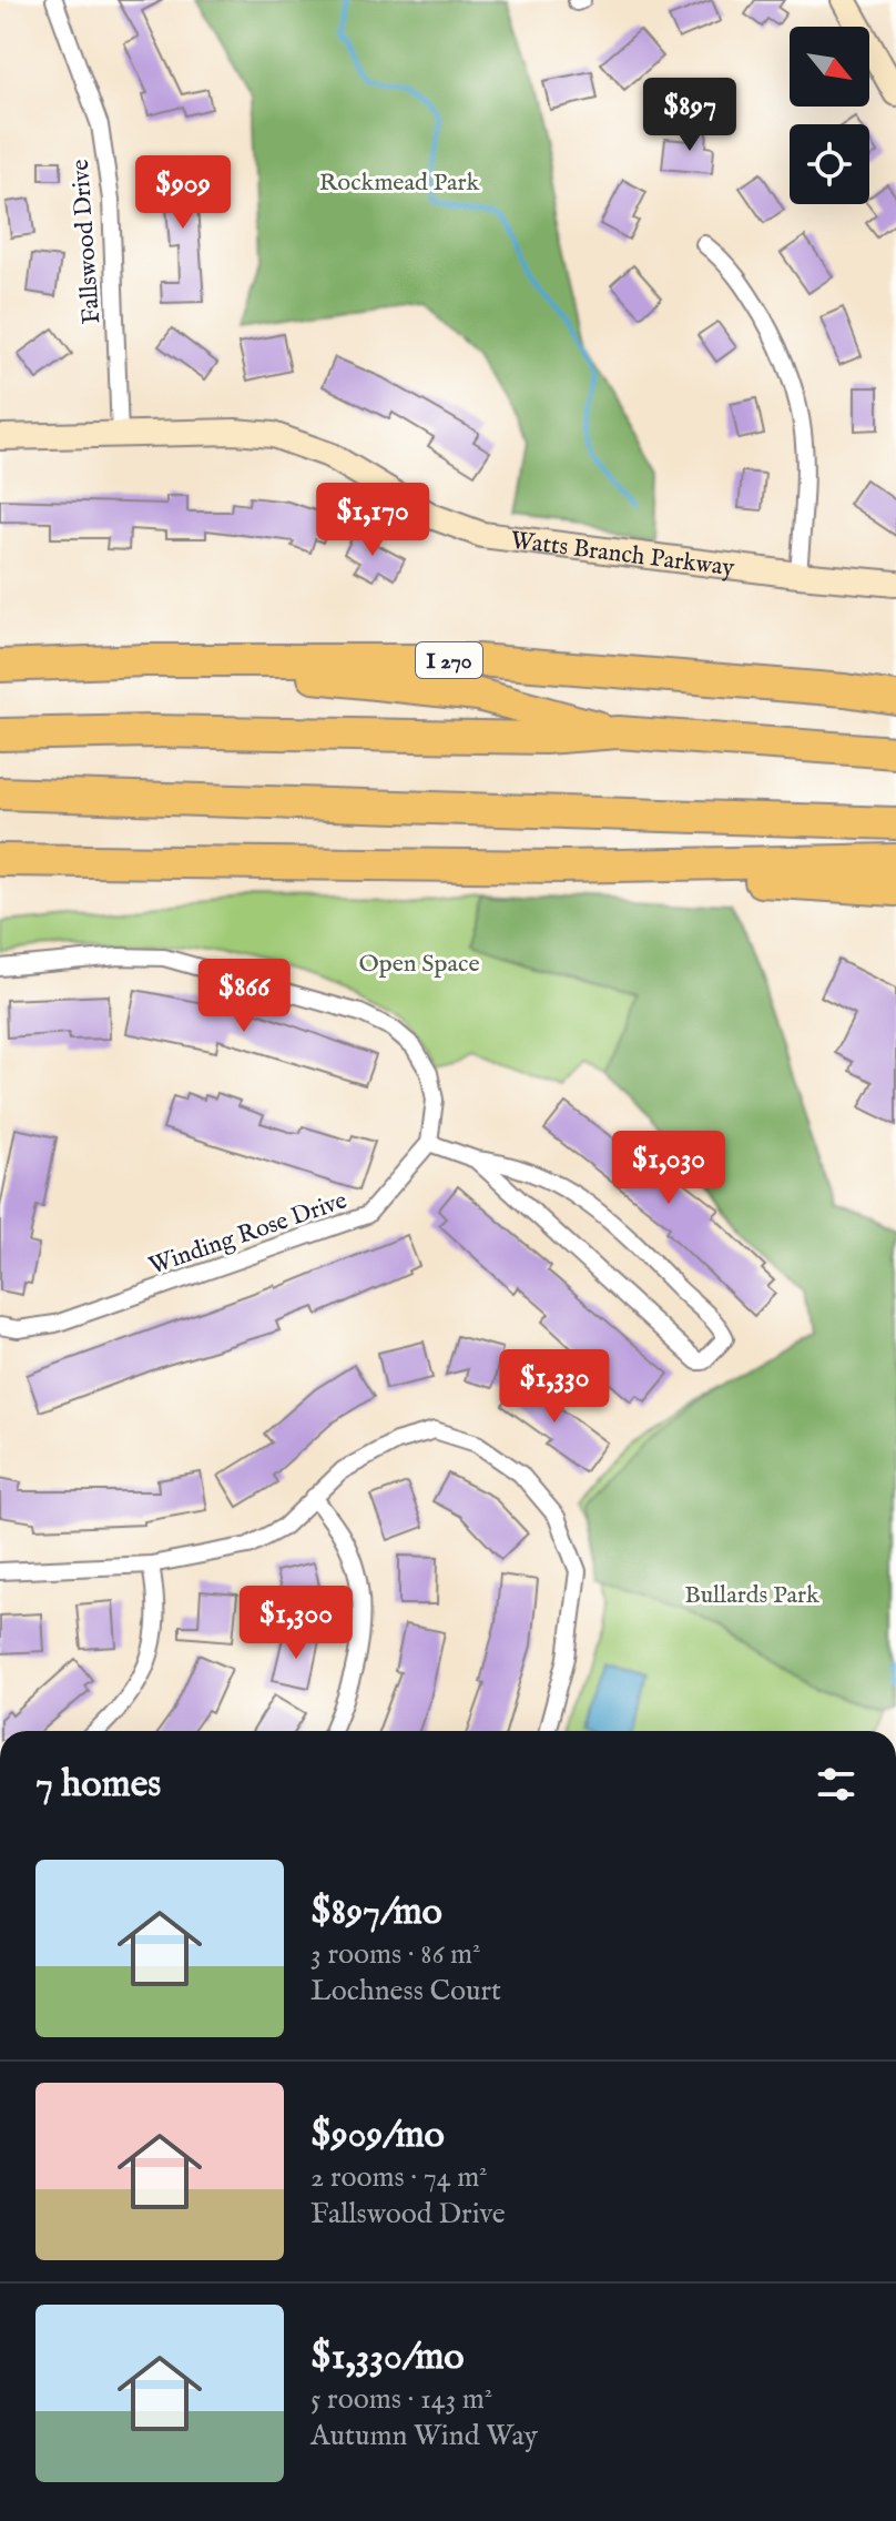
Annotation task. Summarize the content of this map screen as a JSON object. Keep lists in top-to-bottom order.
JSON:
{
  "streets": {
    "highway": ["I 270"],
    "street": ["Fallswood Drive", "Watts Branch Parkway", "Winding Rose Drive"]
  },
  "crossings": [
    ["Fallswood Drive", "Watts Branch Parkway"]
  ],
  "parks": ["Rockmead Park", "Open Space", "Bullards Park"],
  "north": "bottom right",
  "page": {
    "price": [
      "$897",
      "$909",
      "$1,170",
      "$866",
      "$1,030",
      "$1,330",
      "$1,300"
    ],
    "heading": "7 homes",
    "list": [
      {
        "name": "$897/mo",
        "note": "3 rooms · 86 m² · Lochness Court"
      },
      {
        "name": "$909/mo",
        "note": "2 rooms · 74 m² · Fallswood Drive"
      },
      {
        "name": "$1,330/mo",
        "note": "5 rooms · 143 m² · Autumn Wind Way"
      }
    ]
  }
}
